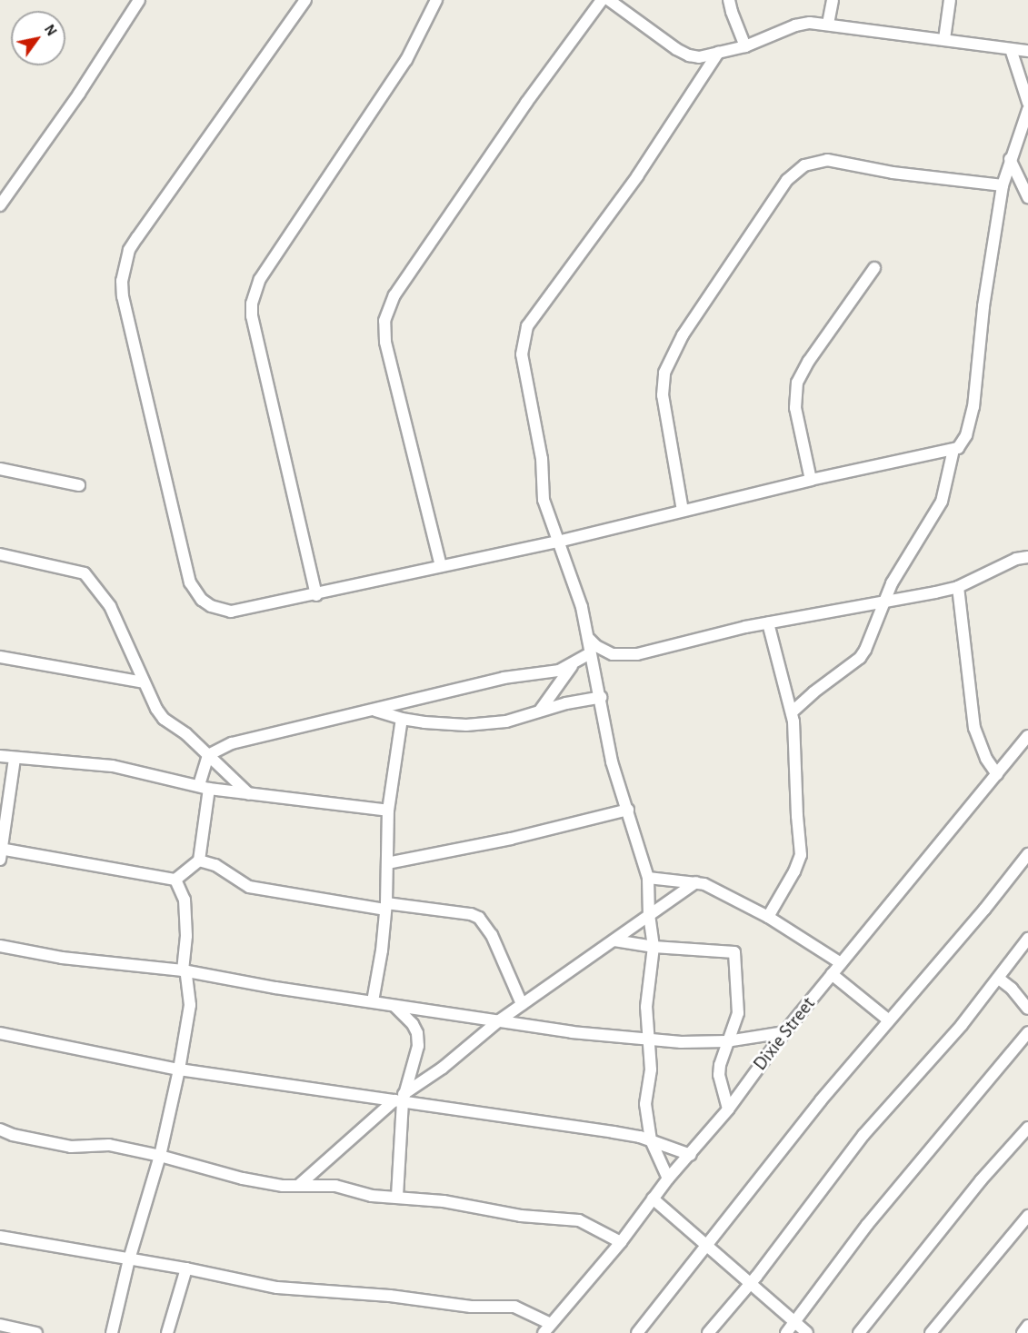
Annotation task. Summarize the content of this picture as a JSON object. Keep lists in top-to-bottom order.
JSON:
{
  "streets": {
    "street": ["Dixie Street"]
  },
  "north": "top right"
}
